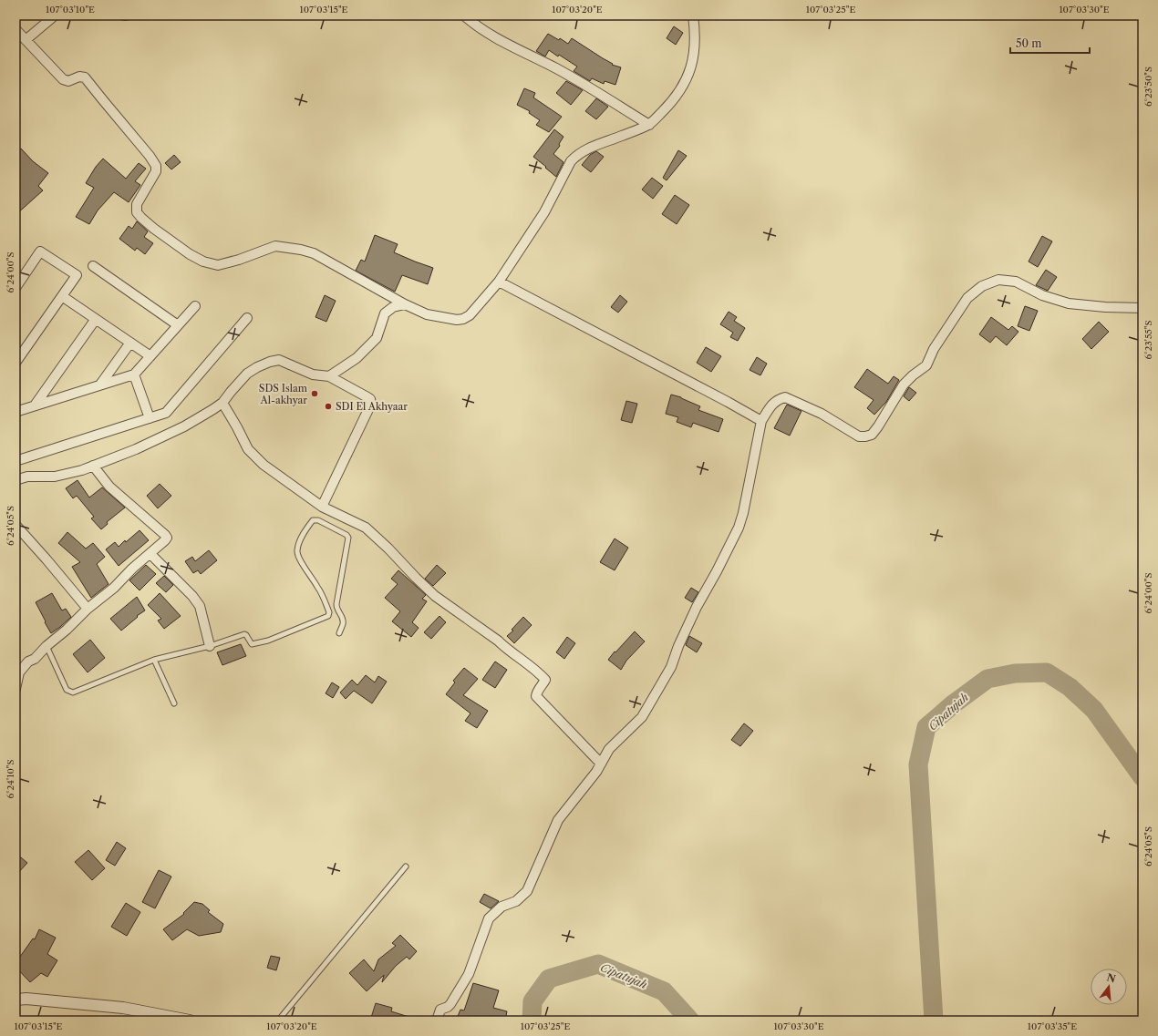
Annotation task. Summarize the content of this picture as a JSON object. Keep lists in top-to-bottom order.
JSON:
{
  "water": ["Cipatujah"],
  "places": ["SDS Islam Al-akhyar", "SDI El Akhyaar"],
  "scale_bar": "50 m",
  "north": "top",
  "coordinates": [
    "107°03'10\"E",
    "107°03'15\"E",
    "107°03'20\"E",
    "107°03'25\"E",
    "107°03'30\"E",
    "6°23'50\"S",
    "6°24'00\"S",
    "6°23'55\"S",
    "6°24'05\"S",
    "6°24'10\"S",
    "107°03'35\"E"
  ]
}
